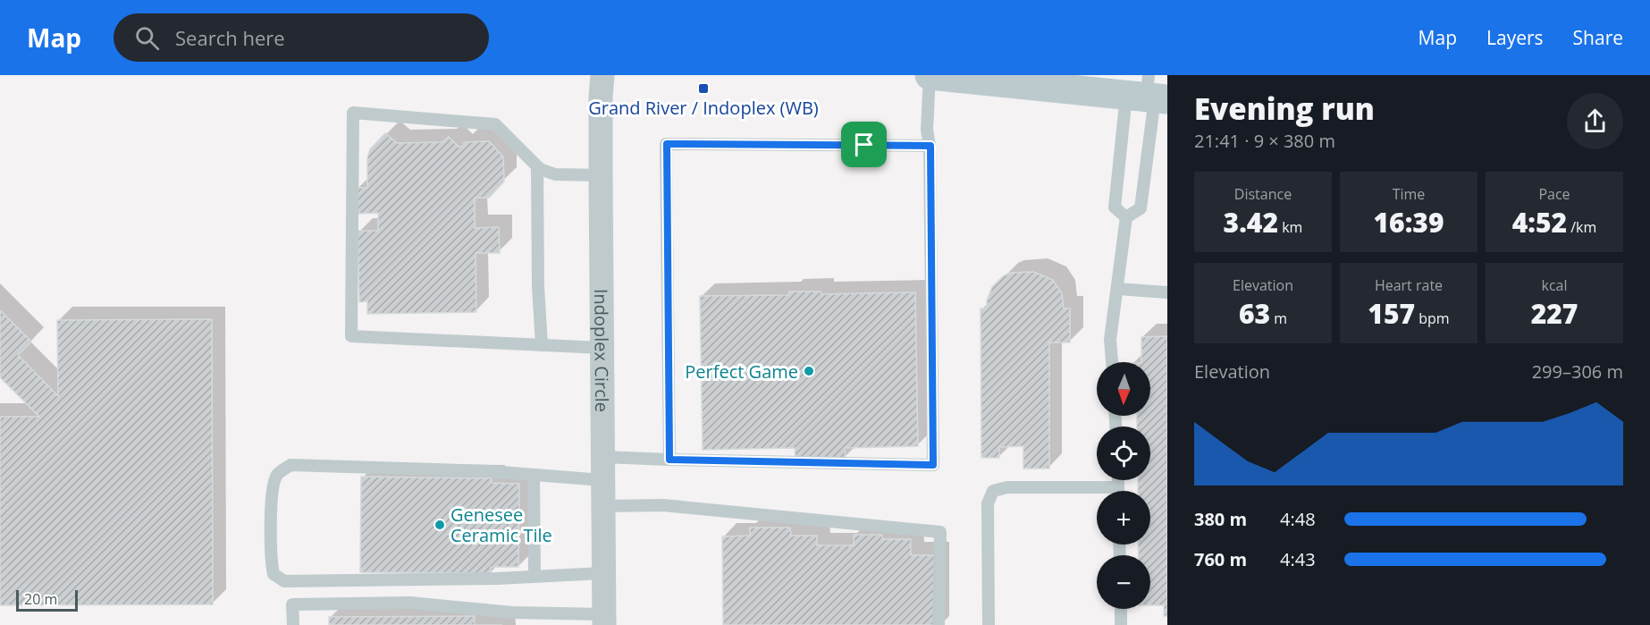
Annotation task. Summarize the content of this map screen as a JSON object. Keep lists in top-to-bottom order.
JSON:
{
  "streets": {
    "street": ["Indoplex Circle"]
  },
  "places": {
    "transit": ["Grand River / Indoplex (WB)"],
    "other": ["Perfect Game", "Genesee Ceramic Tile"]
  },
  "scale_bar": "20 m",
  "north": "bottom",
  "page": {
    "header": "Map",
    "search": "Search here",
    "nav": ["Map", "Layers", "Share"],
    "heading": ["Evening run", "21:41 · 9 × 380 m"],
    "stats": [
      ["Distance", "3.42 km"],
      ["Time", "16:39"],
      ["Pace", "4:52 /km"],
      ["Elevation", "63 m"],
      ["Heart rate", "157 bpm"],
      ["kcal", "227"]
    ],
    "chart": ["Elevation", "299–306 m"],
    "map_buttons": ["+", "−"],
    "list": [
      {
        "name": "380 m",
        "note": "4:48"
      },
      {
        "name": "760 m",
        "note": "4:43"
      }
    ],
    "scale": "20 m"
  }
}
